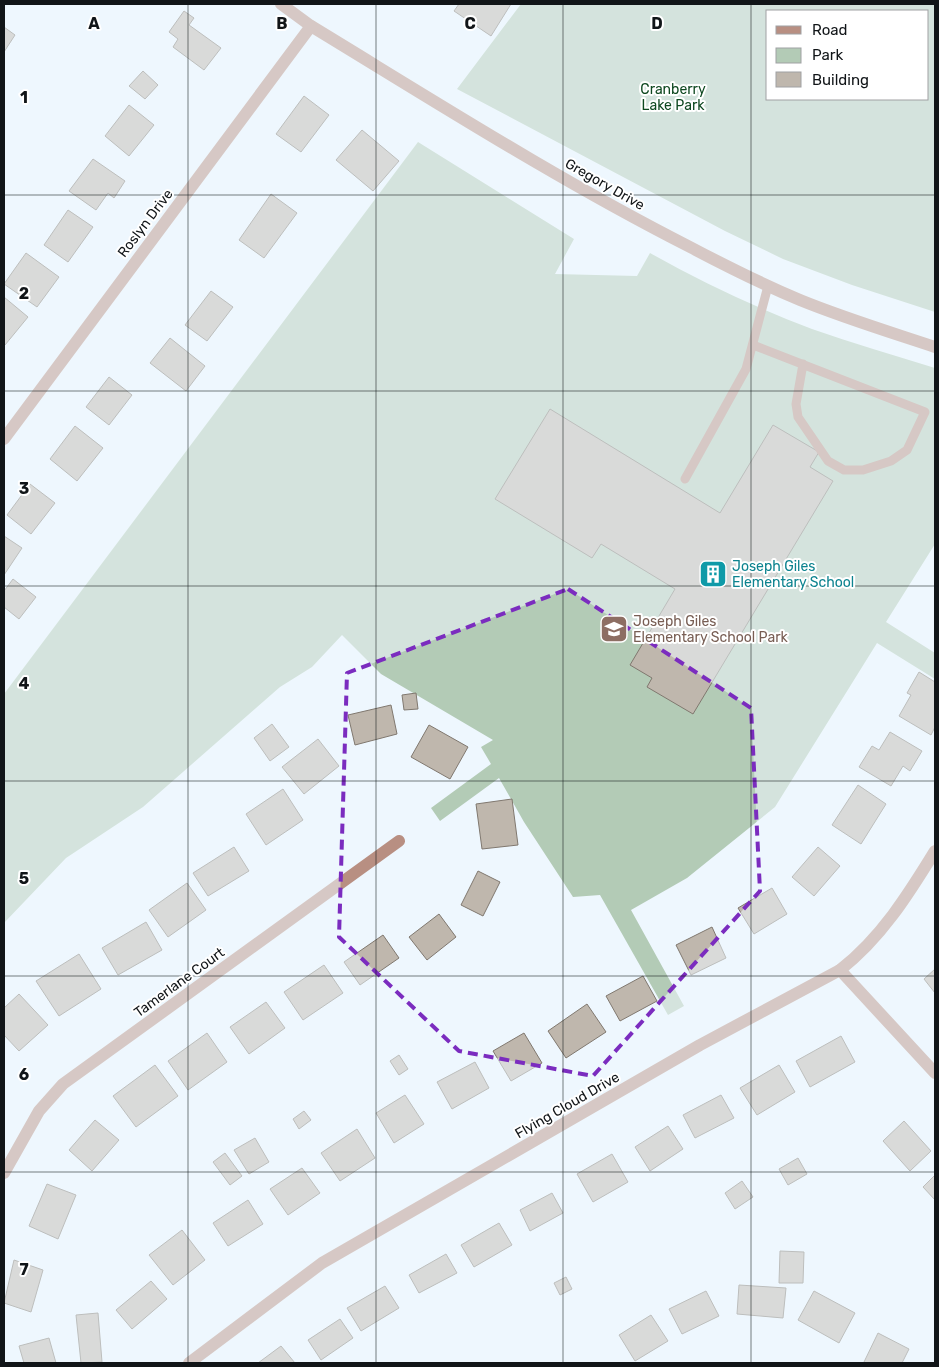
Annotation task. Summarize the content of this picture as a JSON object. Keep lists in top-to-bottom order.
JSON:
{
  "streets": {
    "street": [
      "Gregory Drive",
      "Roslyn Drive",
      "Tamerlane Court",
      "Flying Cloud Drive"
    ]
  },
  "crossings": [
    ["Gregory Drive", "Roslyn Drive"]
  ],
  "parks": ["Cranberry Lake Park"],
  "places": {
    "building": ["Joseph Giles Elementary School"],
    "school or university": ["Joseph Giles Elementary School Park"]
  },
  "legend": ["Road", "Park", "Building"],
  "grid": {
    "columns": [
      "A",
      "B",
      "C",
      "D"
    ],
    "rows": [
      "1",
      "2",
      "3",
      "4",
      "5",
      "6",
      "7"
    ]
  }
}
